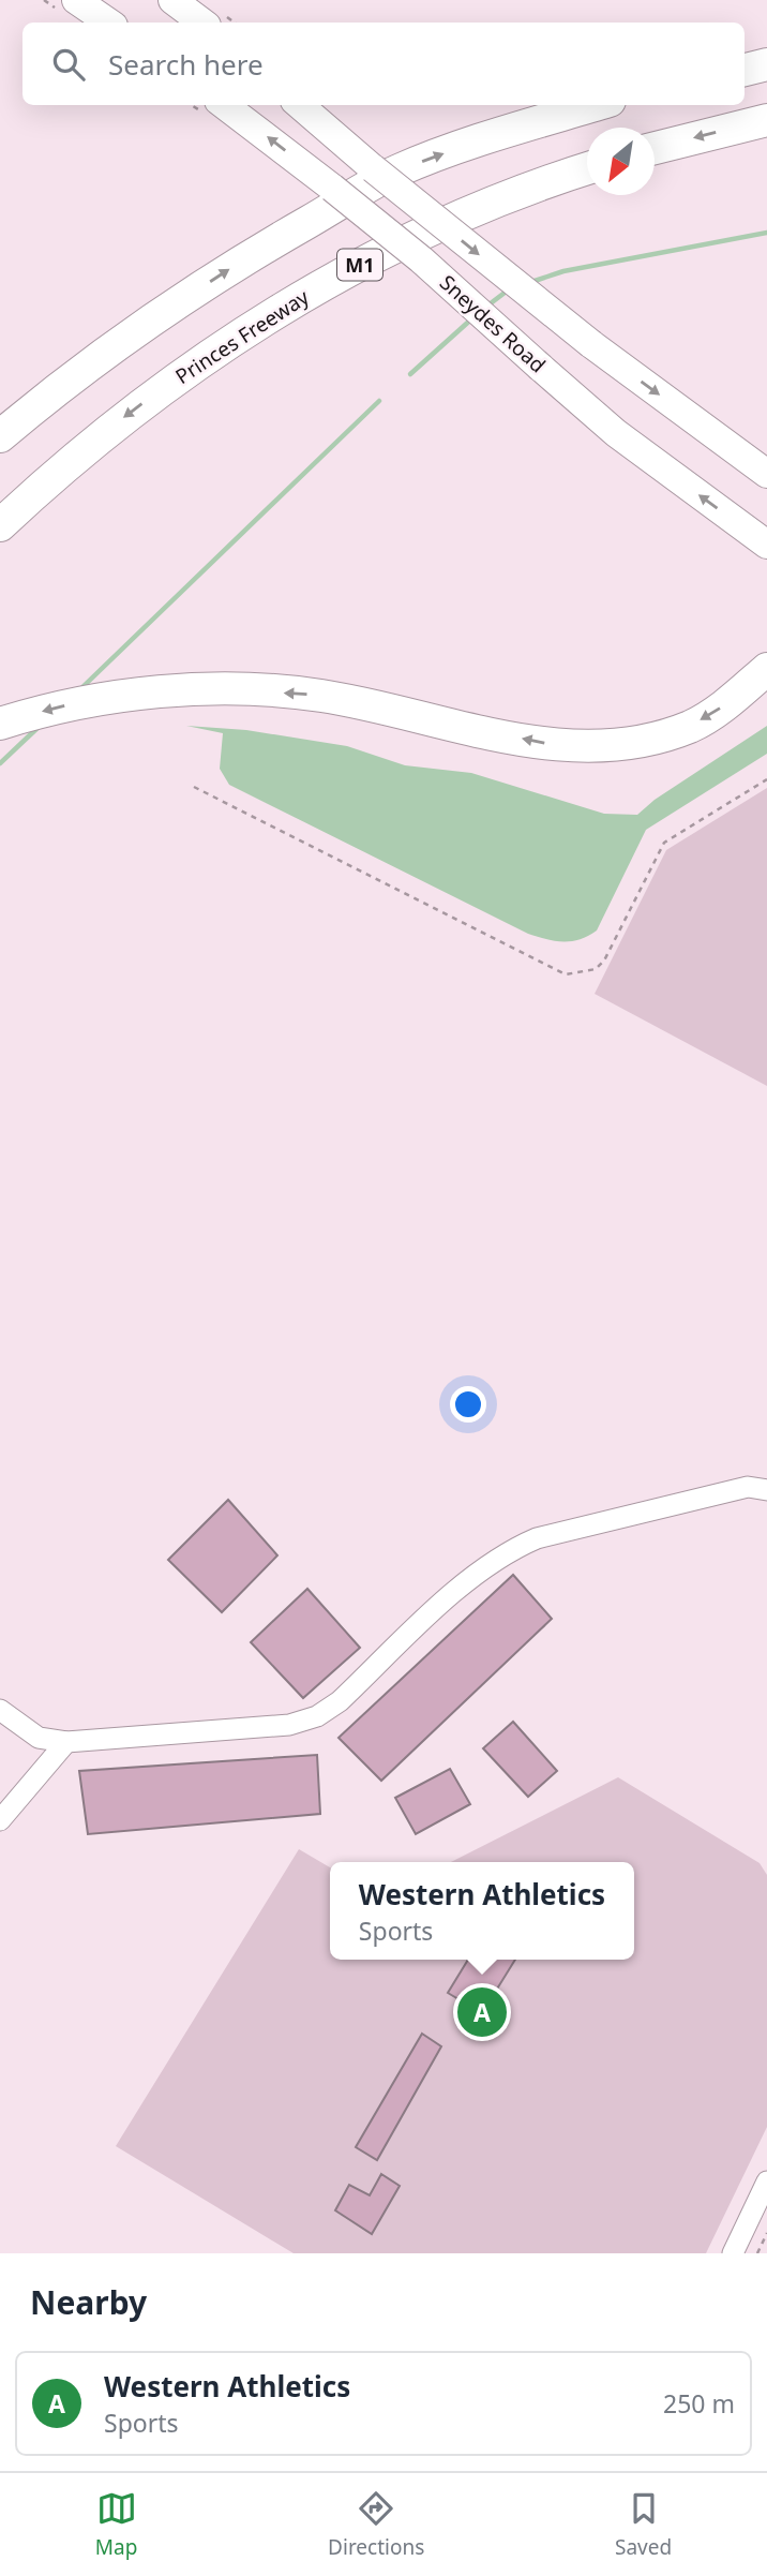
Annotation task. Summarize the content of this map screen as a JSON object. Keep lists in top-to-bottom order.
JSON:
{
  "streets": {
    "highway": ["M1", "Princes Freeway"],
    "main road": ["Sneydes Road"]
  },
  "north": "bottom left",
  "page": {
    "search": "Search here",
    "popup": ["Western Athletics", "Sports"],
    "pins": "A",
    "heading": "Nearby",
    "list": [
      {
        "mark": "A",
        "name": "Western Athletics",
        "note": "Sports",
        "value": "250 m"
      }
    ],
    "nav": ["Map", "Directions", "Saved"]
  }
}
